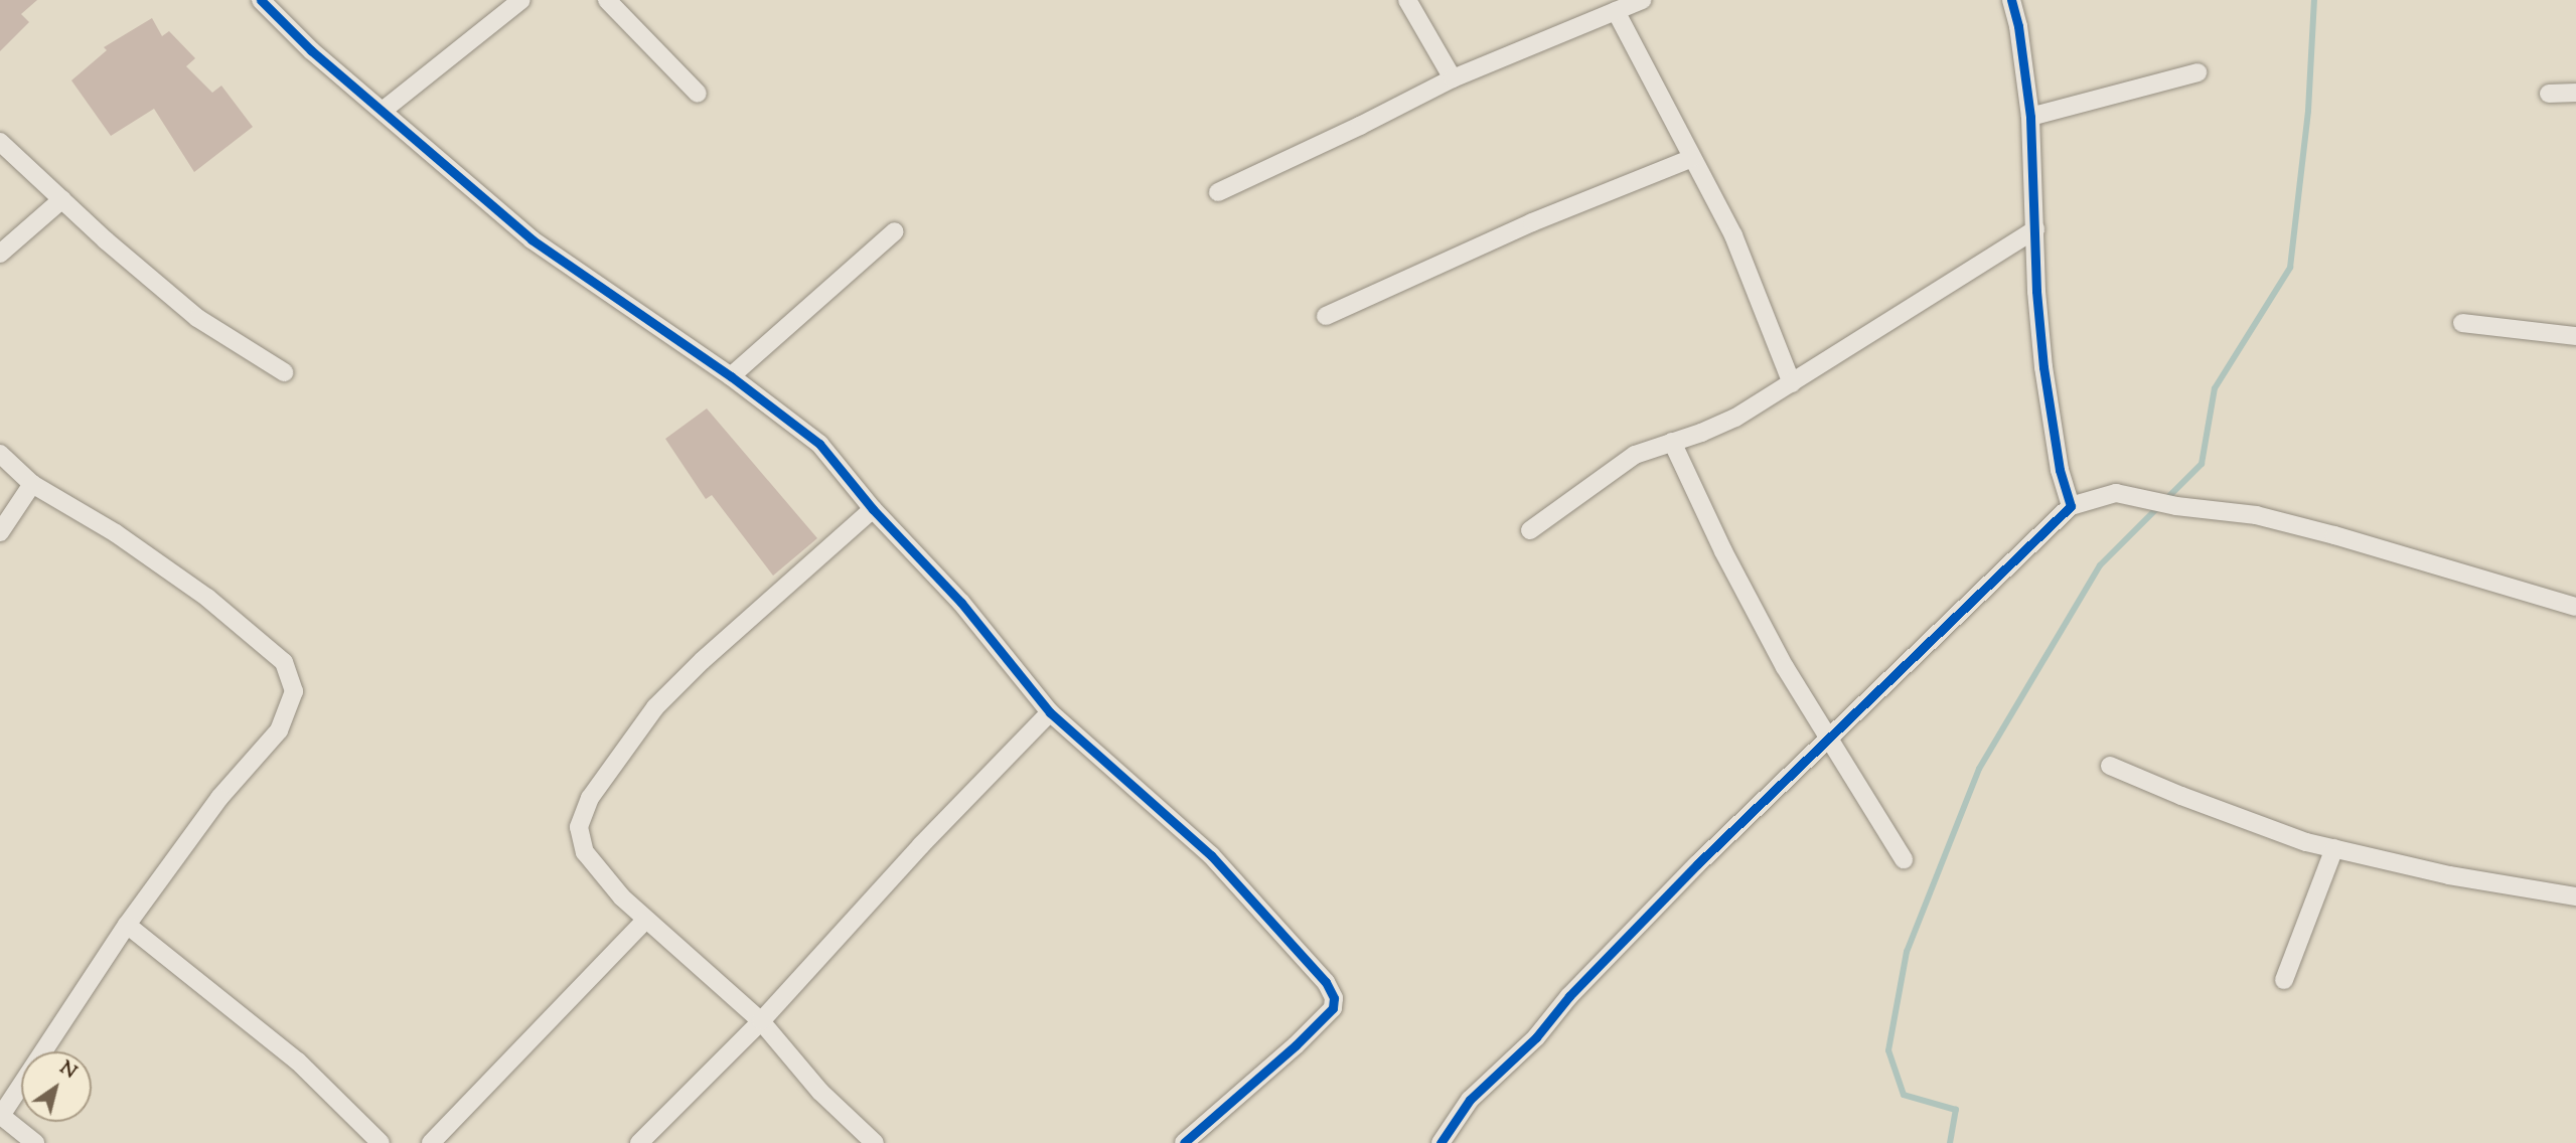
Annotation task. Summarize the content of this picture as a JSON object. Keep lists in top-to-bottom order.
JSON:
{
  "north": "top right"
}
